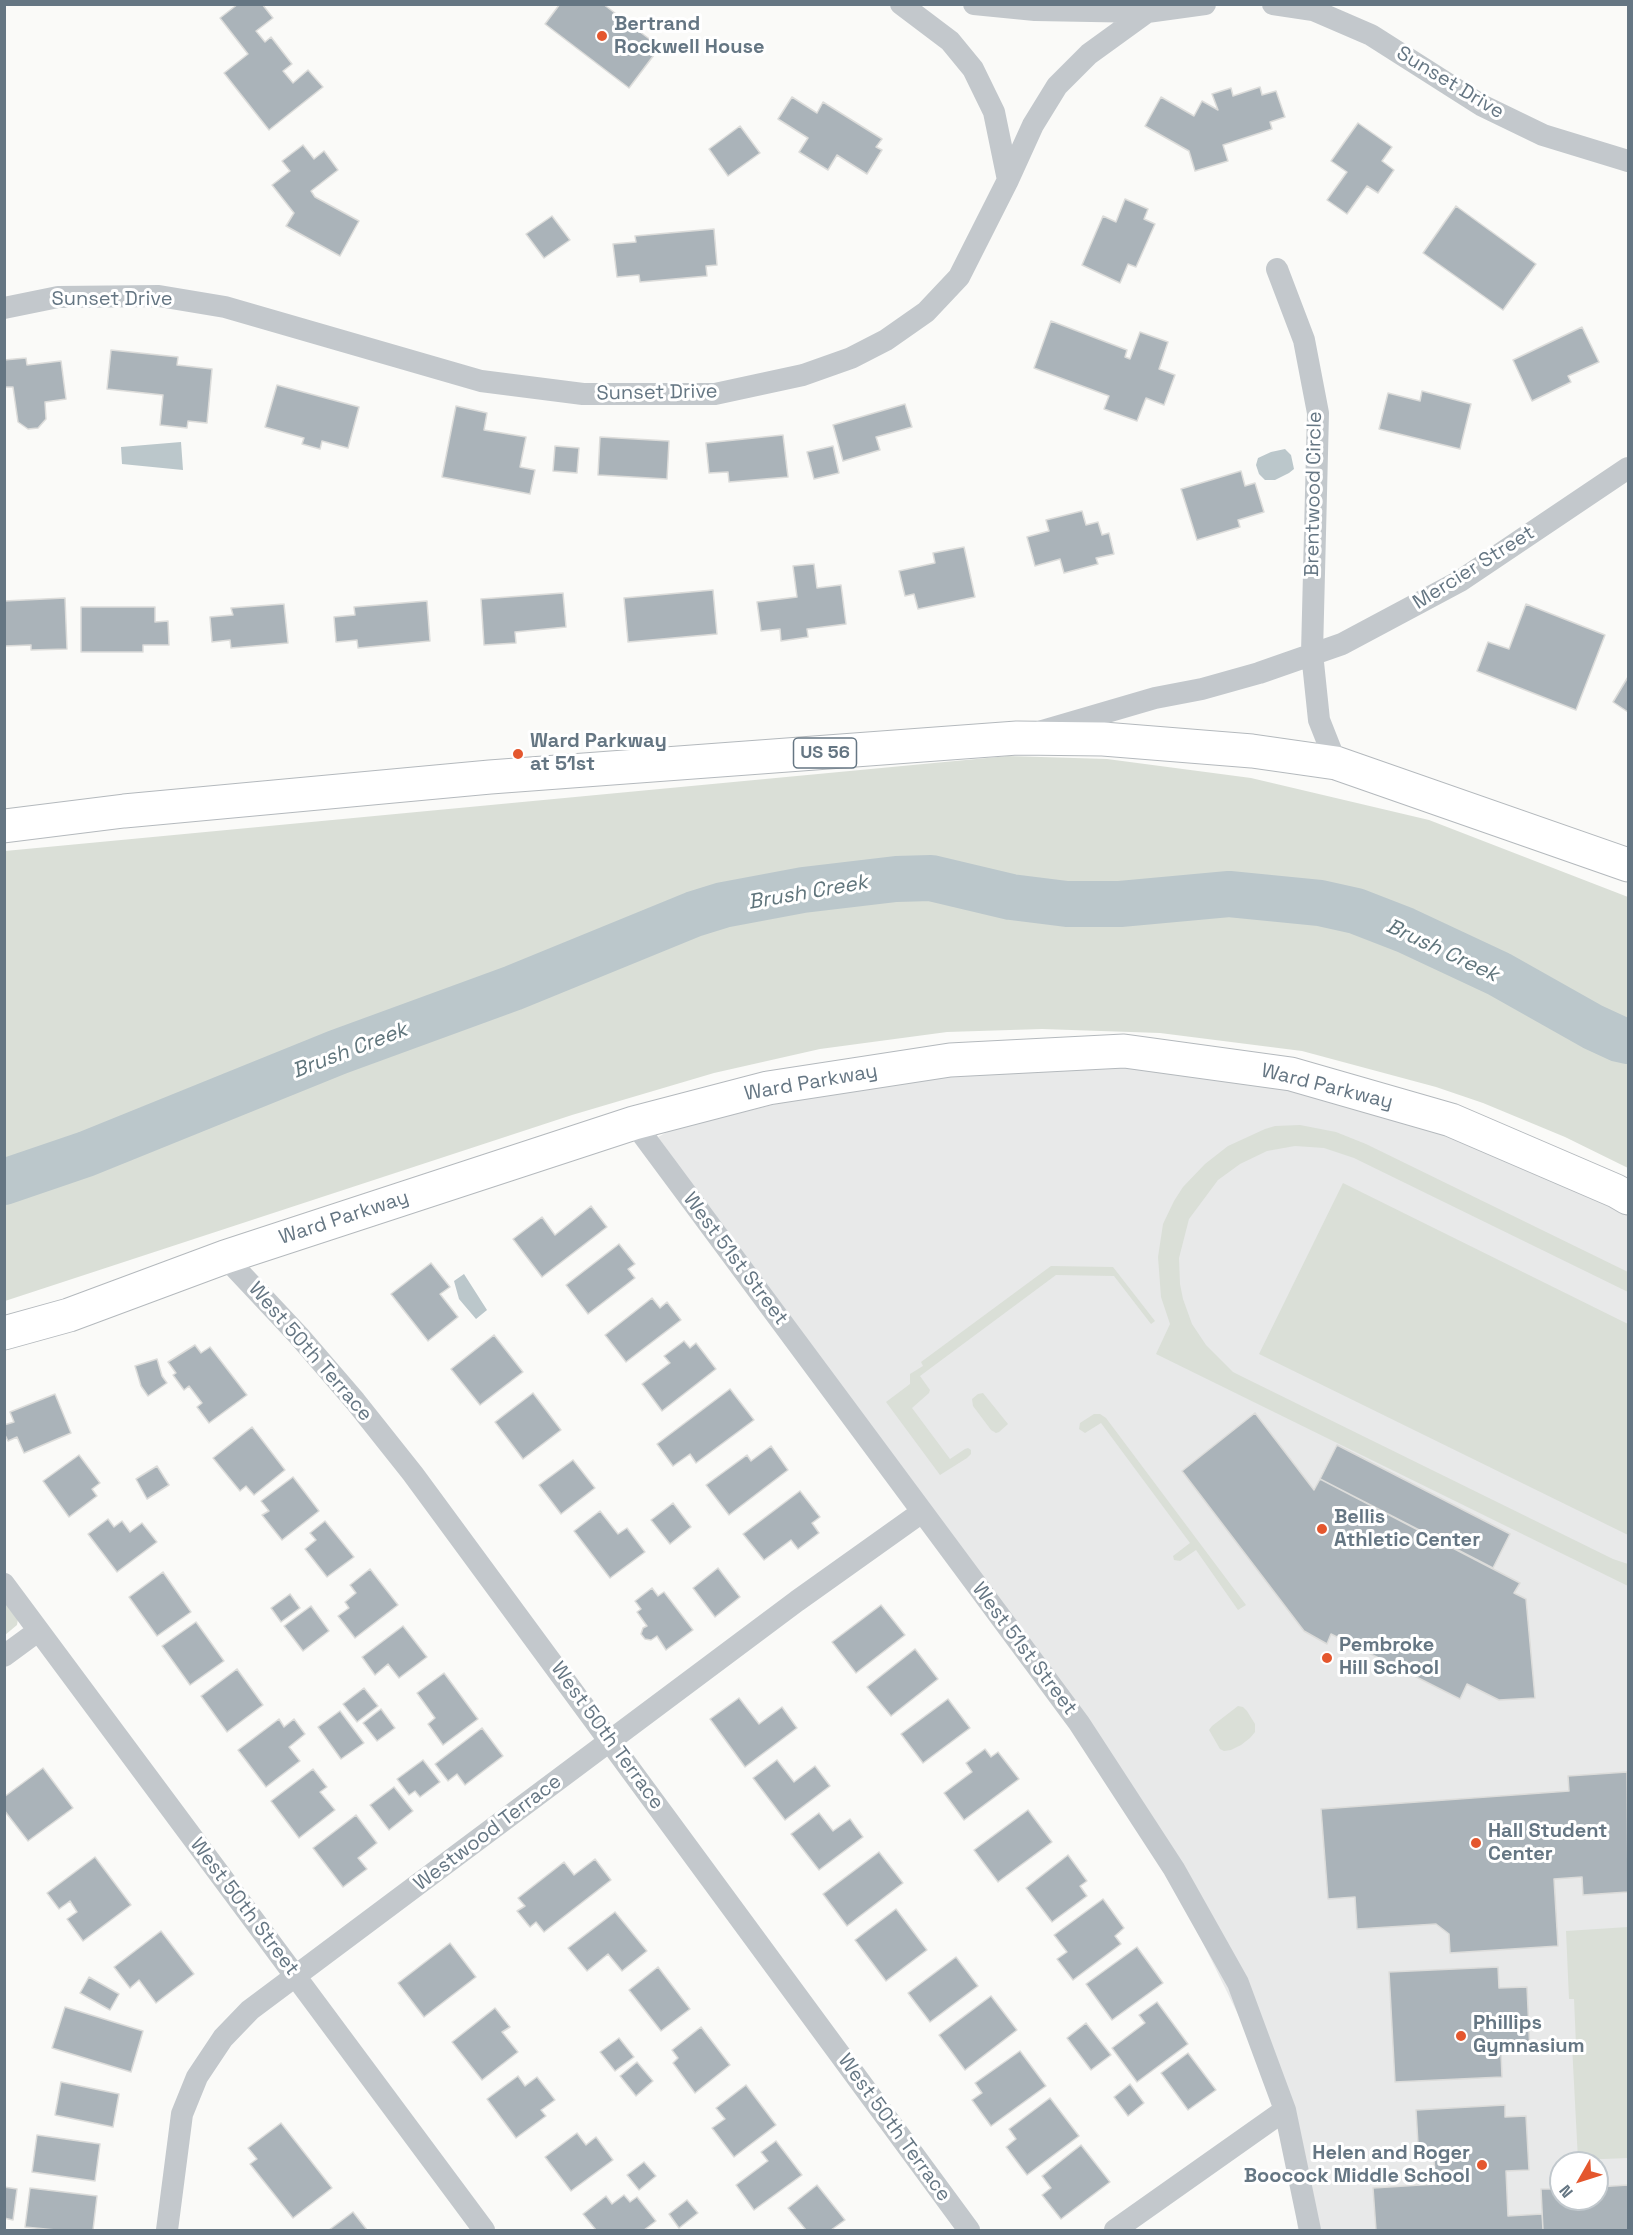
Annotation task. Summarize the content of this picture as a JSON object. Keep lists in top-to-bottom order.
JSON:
{
  "streets": {
    "highway": ["US 56", "Ward Parkway"],
    "street": [
      "Sunset Drive",
      "Brentwood Circle",
      "Mercier Street",
      "West 51st Street",
      "West 50th Terrace",
      "Westwood Terrace",
      "West 50th Street"
    ]
  },
  "crossings": [
    ["Brentwood Circle", "Mercier Street"],
    ["Mercier Street", "US 56"],
    ["Ward Parkway", "West 51st Street"],
    ["Ward Parkway", "West 50th Terrace"],
    ["West 51st Street", "Westwood Terrace"],
    ["West 50th Terrace", "Westwood Terrace"],
    ["Westwood Terrace", "West 50th Street"]
  ],
  "water": ["Brush Creek"],
  "places": [
    "Bertrand Rockwell House",
    "Ward Parkway at 51st",
    "Bellis Athletic Center",
    "Pembroke Hill School",
    "Hall Student Center",
    "Phillips Gymnasium",
    "Helen and Roger Boocock Middle School"
  ],
  "north": "bottom left"
}
